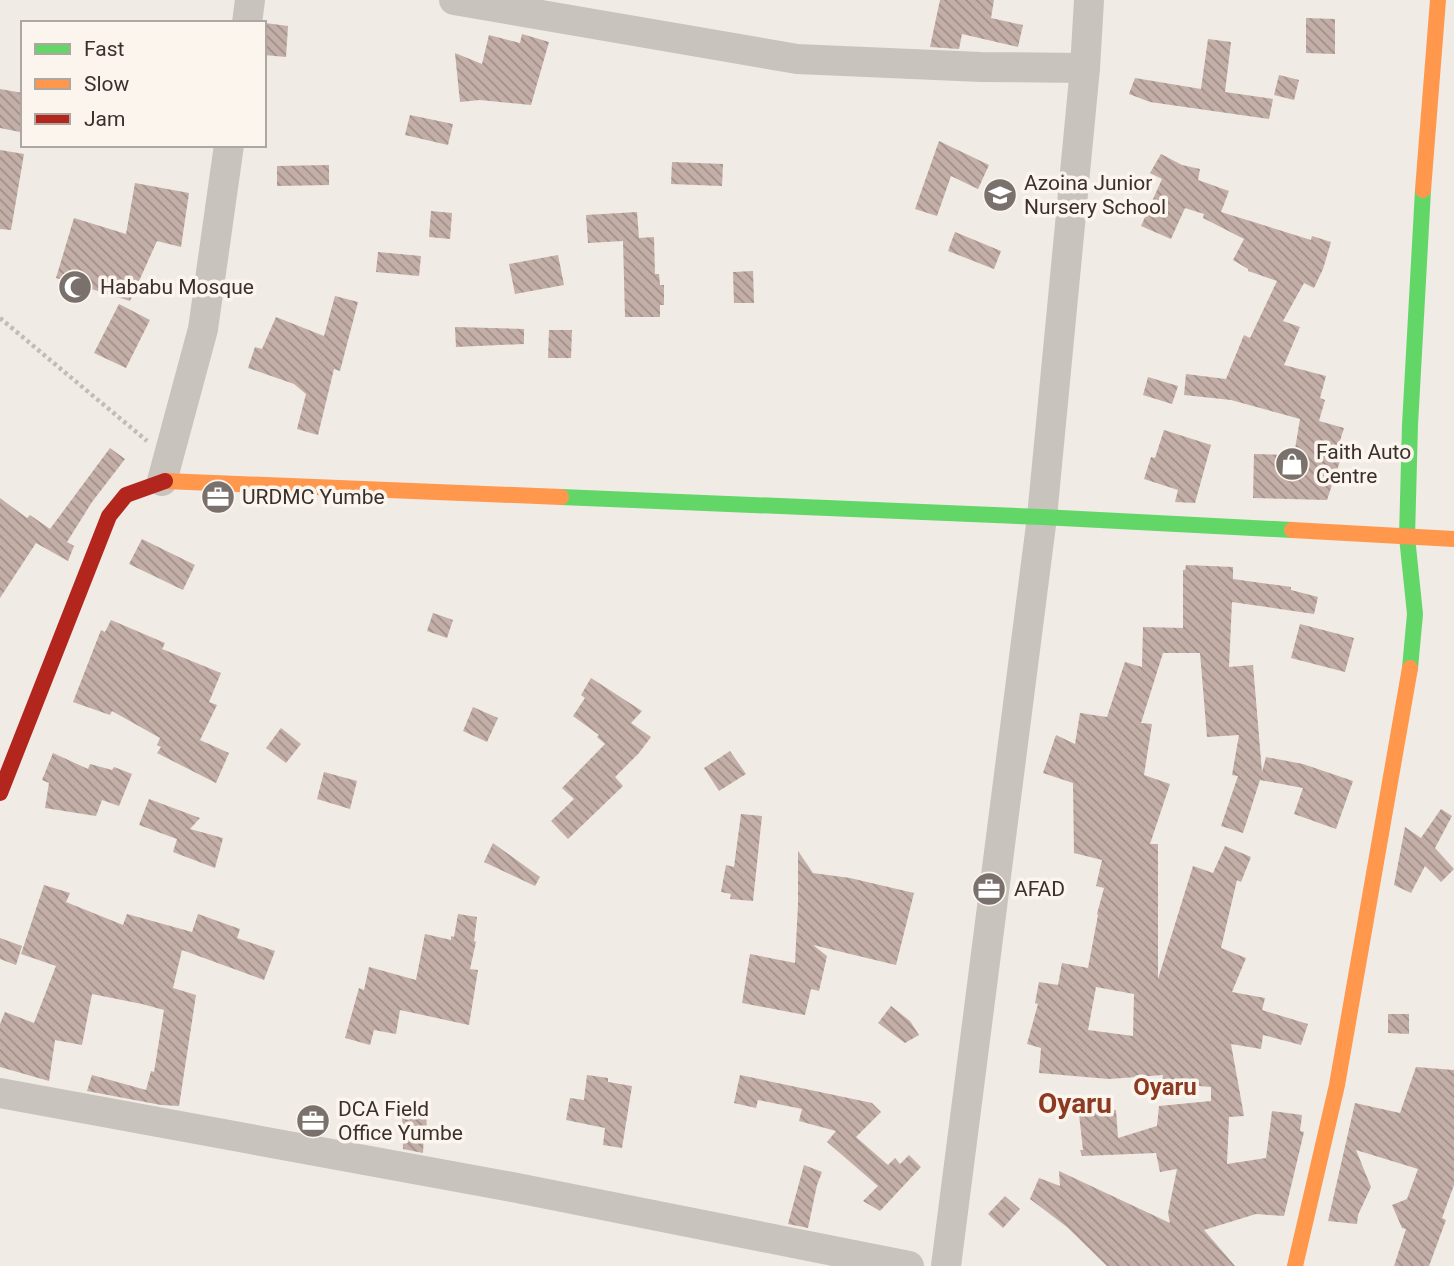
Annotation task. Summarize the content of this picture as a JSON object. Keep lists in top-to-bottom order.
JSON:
{
  "districts": ["Oyaru", "Oyaru"],
  "places": {
    "school or university": ["Azoina Junior Nursery School"],
    "mosque": ["Hababu Mosque"],
    "shop": ["Faith Auto Centre"],
    "office": ["URDMC Yumbe", "AFAD", "DCA Field Office Yumbe"]
  },
  "legend": ["Fast", "Slow", "Jam"]
}
